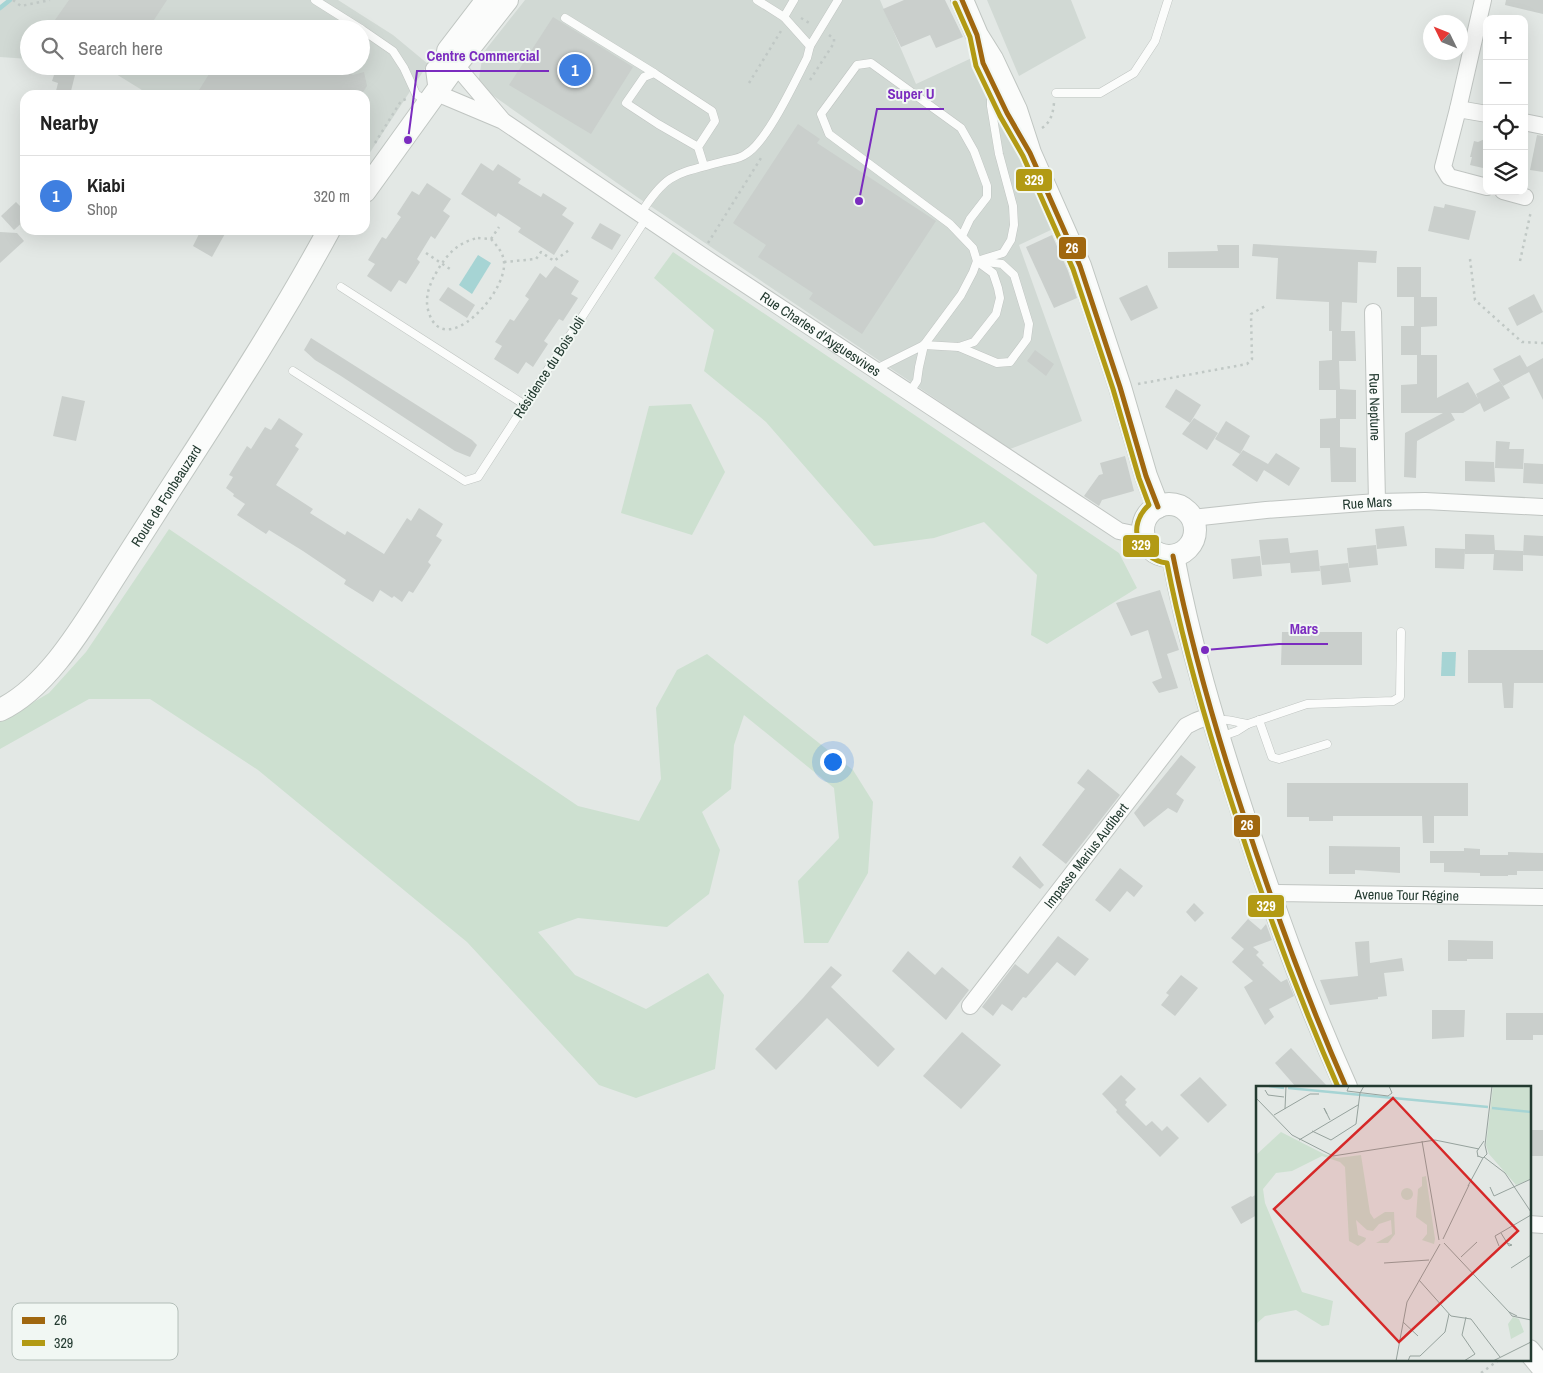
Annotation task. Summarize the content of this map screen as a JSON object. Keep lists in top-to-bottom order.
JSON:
{
  "streets": {
    "main road": ["Route de Fonbeauzard"],
    "street": [
      "Rue Charles d'Ayguesvives",
      "Rue Neptune",
      "Rue Mars",
      "Impasse Marius Audibert",
      "Avenue Tour Régine"
    ],
    "lane": ["Résidence du Bois Joli"]
  },
  "crossings": [
    ["Rue Charles d'Ayguesvives", "Résidence du Bois Joli"],
    ["Rue Charles d'Ayguesvives", "Rue Mars"],
    ["Rue Neptune", "Rue Mars"]
  ],
  "places": ["Centre Commercial", "Super U", "Mars"],
  "lines": ["transit line 26", "transit line 329"],
  "legend": ["26", "329"],
  "north": "top left",
  "page": {
    "map_buttons": ["+", "−"],
    "search": "Search here",
    "pins": "1",
    "heading": "Nearby",
    "list": [
      {
        "mark": "1",
        "name": "Kiabi",
        "note": "Shop",
        "value": "320 m"
      }
    ]
  }
}
